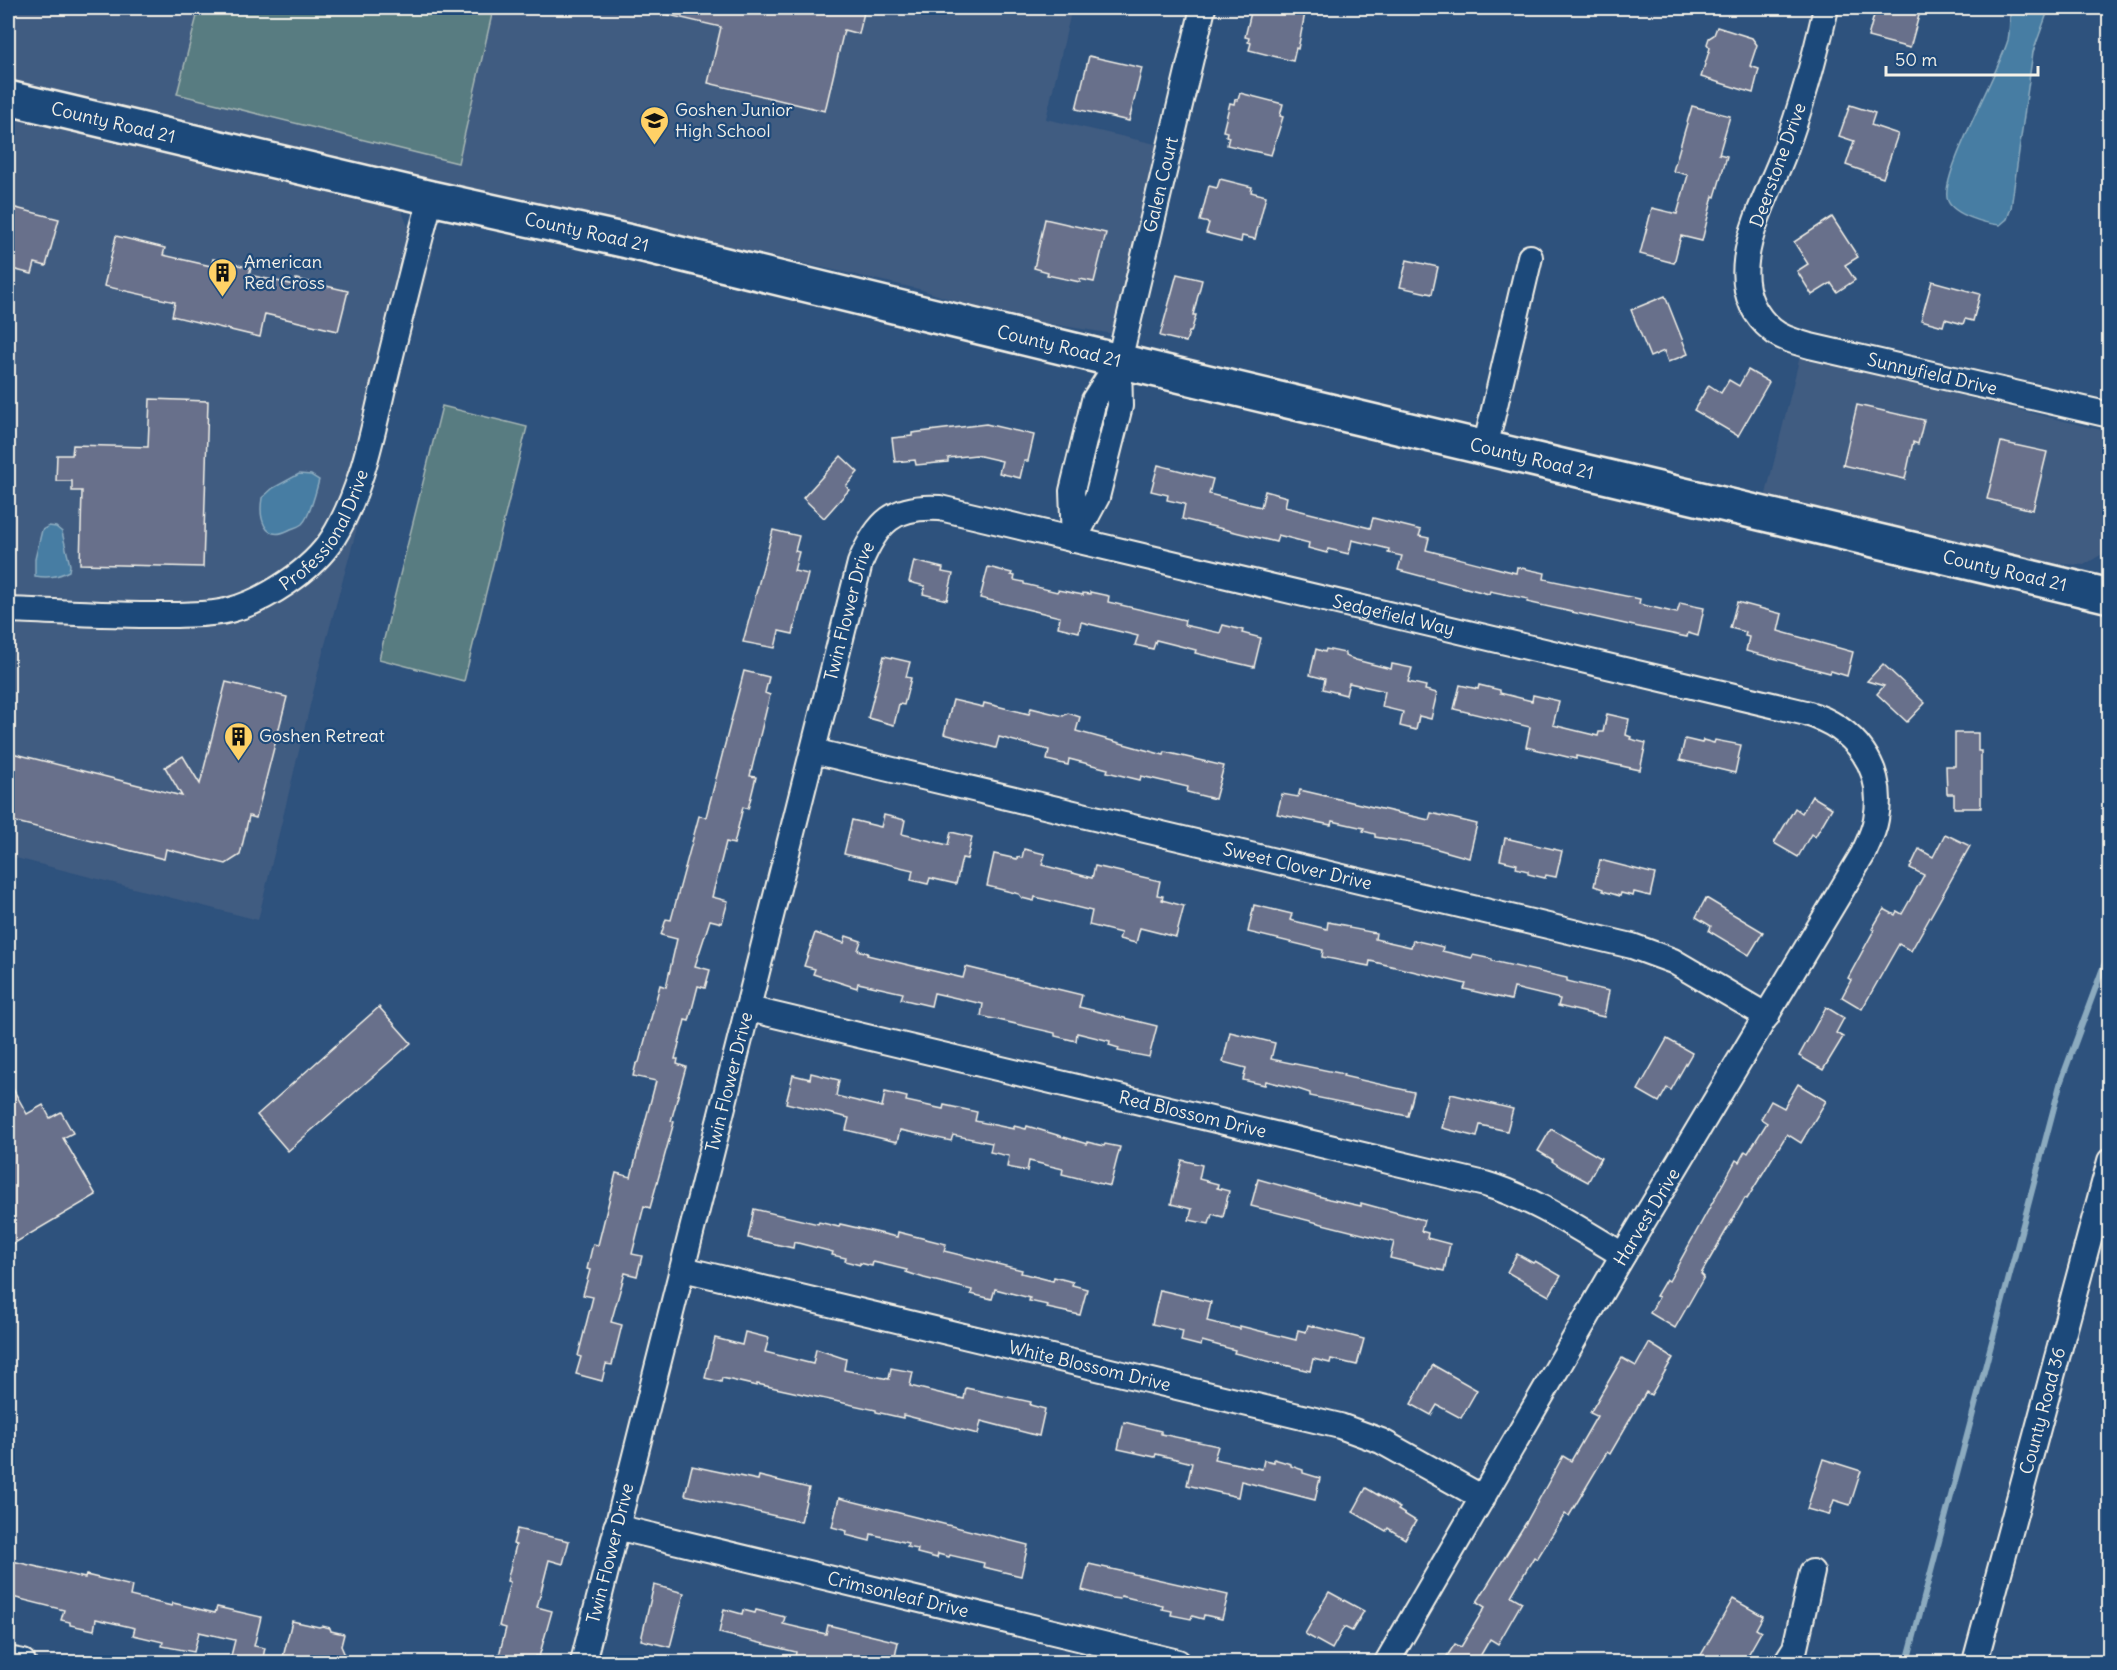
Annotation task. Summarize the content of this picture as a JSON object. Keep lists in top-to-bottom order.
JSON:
{
  "streets": {
    "street": [
      "County Road 21",
      "Deerstone Drive",
      "Galen Court",
      "Sunnyfield Drive",
      "Professional Drive",
      "Twin Flower Drive",
      "Sedgefield Way",
      "Sweet Clover Drive",
      "Red Blossom Drive",
      "Harvest Drive",
      "White Blossom Drive",
      "County Road 36",
      "Crimsonleaf Drive"
    ]
  },
  "crossings": [
    ["County Road 21", "Galen Court"],
    ["County Road 21", "Professional Drive"],
    ["Deerstone Drive", "Sunnyfield Drive"],
    ["Galen Court", "Sedgefield Way"],
    ["Twin Flower Drive", "Sedgefield Way"],
    ["Twin Flower Drive", "Sweet Clover Drive"],
    ["Twin Flower Drive", "Red Blossom Drive"],
    ["Twin Flower Drive", "White Blossom Drive"],
    ["Twin Flower Drive", "Crimsonleaf Drive"],
    ["Sedgefield Way", "Harvest Drive"],
    ["Sweet Clover Drive", "Harvest Drive"],
    ["Red Blossom Drive", "Harvest Drive"],
    ["Harvest Drive", "White Blossom Drive"]
  ],
  "places": {
    "school or university": ["Goshen Junior High School"],
    "building": ["American Red Cross", "Goshen Retreat"]
  },
  "scale_bar": "50 m"
}
